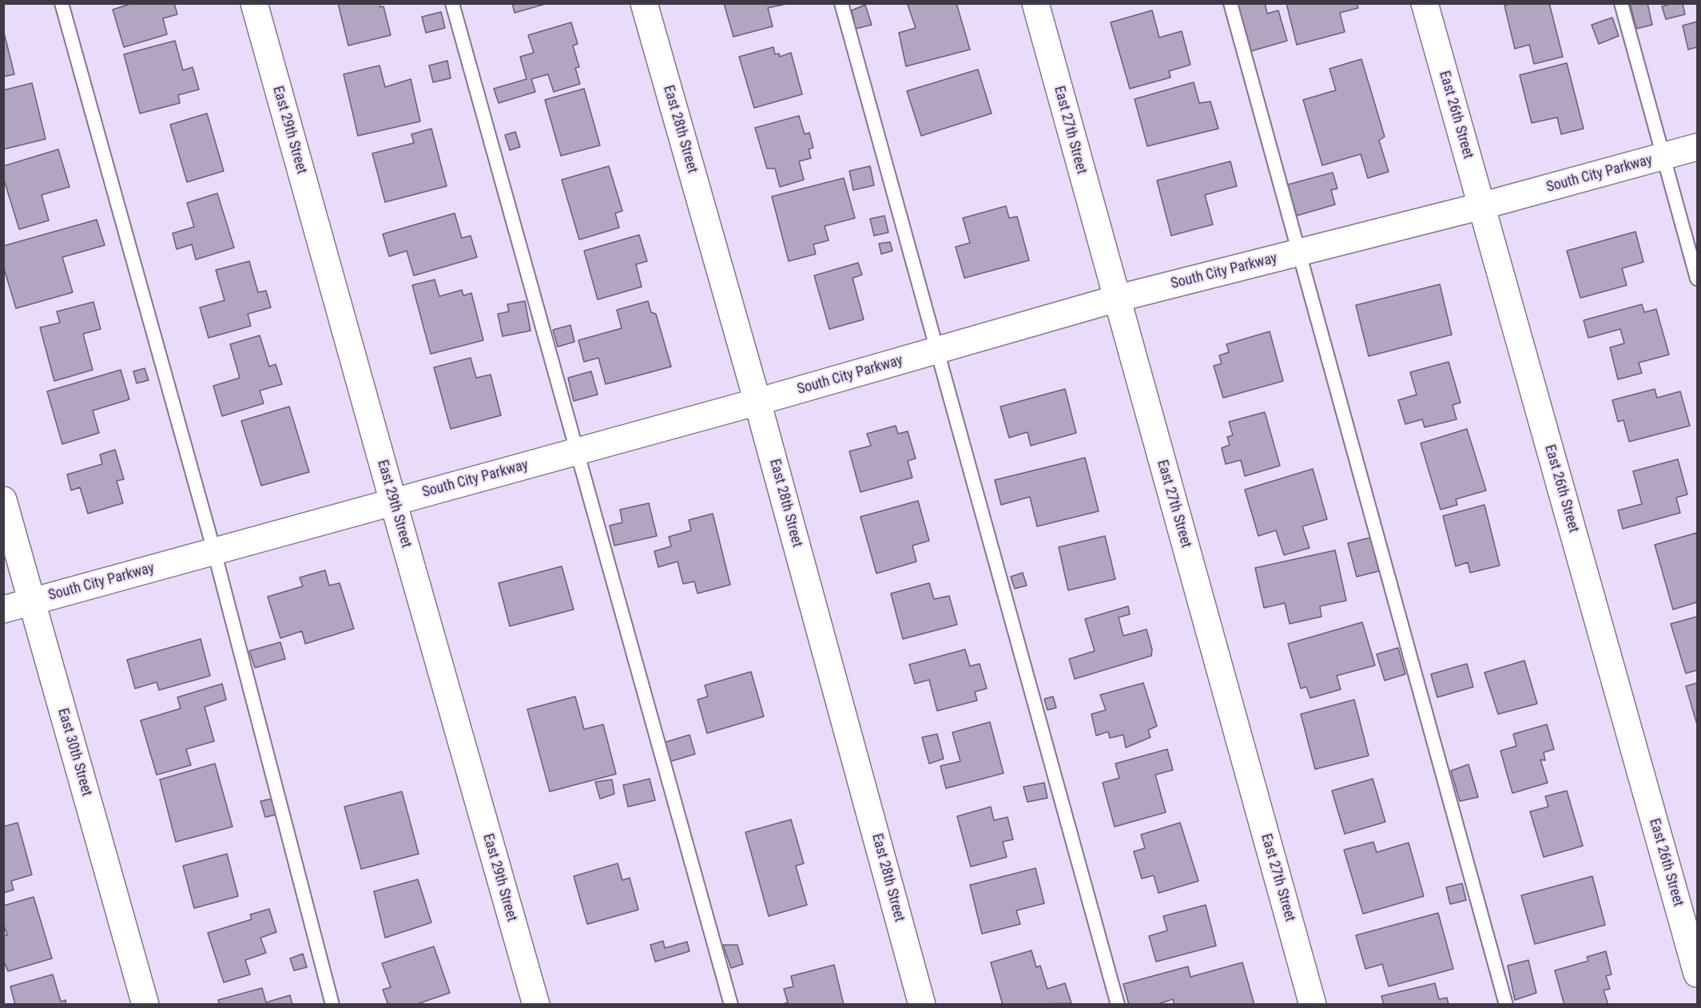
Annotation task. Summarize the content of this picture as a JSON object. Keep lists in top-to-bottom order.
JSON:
{
  "streets": {
    "street": [
      "East 26th Street",
      "East 28th Street",
      "East 29th Street",
      "East 27th Street",
      "South City Parkway",
      "East 30th Street"
    ]
  },
  "crossings": [
    ["East 26th Street", "South City Parkway"],
    ["East 28th Street", "South City Parkway"],
    ["East 29th Street", "South City Parkway"],
    ["East 27th Street", "South City Parkway"],
    ["South City Parkway", "East 30th Street"]
  ]
}
